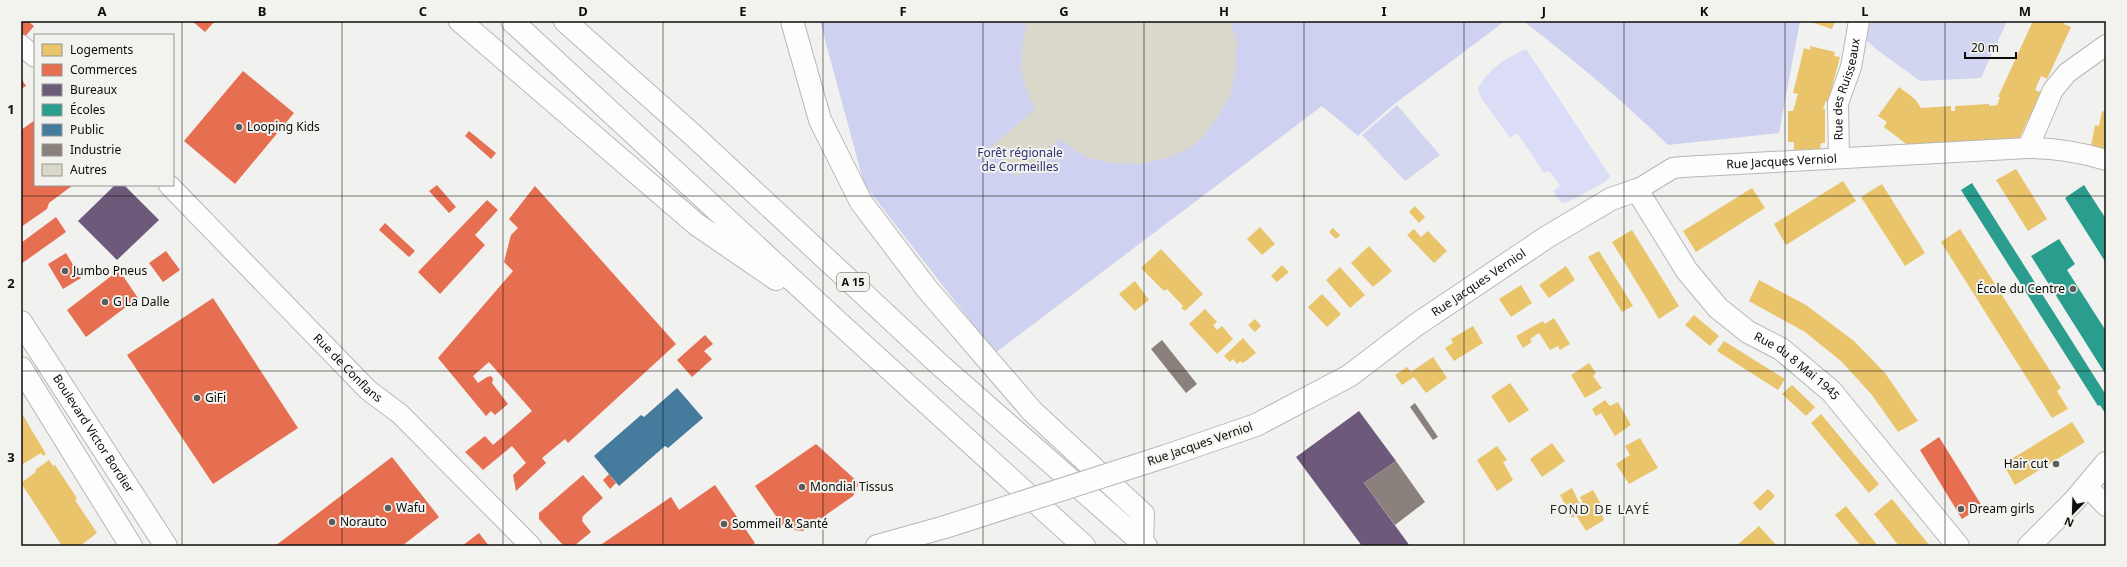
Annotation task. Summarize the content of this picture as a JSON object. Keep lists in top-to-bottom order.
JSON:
{
  "streets": {
    "main road": [
      "Rue Jacques Verniol",
      "A 15",
      "Rue du 8 Mai 1945",
      "Boulevard Victor Bordier"
    ],
    "street": ["Rue des Ruisseaux", "Rue de Conflans"]
  },
  "crossings": [
    ["Rue des Ruisseaux", "Rue Jacques Verniol"],
    ["Rue Jacques Verniol", "Rue du 8 Mai 1945"]
  ],
  "districts": ["FOND DE LAYÉ"],
  "parks": ["Forêt régionale de Cormeilles"],
  "places": [
    "Looping Kids",
    "Jumbo Pneus",
    "École du Centre",
    "G La Dalle",
    "GiFi",
    "Hair cut",
    "Mondial Tissus",
    "Wafu",
    "Dream girls",
    "Norauto",
    "Sommeil & Santé"
  ],
  "legend": [
    "Logements",
    "Commerces",
    "Bureaux",
    "Écoles",
    "Public",
    "Industrie",
    "Autres"
  ],
  "scale_bar": "20 m",
  "north": "bottom left",
  "grid": {
    "columns": [
      "A",
      "B",
      "C",
      "D",
      "E",
      "F",
      "G",
      "H",
      "I",
      "J",
      "K",
      "L",
      "M"
    ],
    "rows": ["1", "2", "3"]
  }
}
